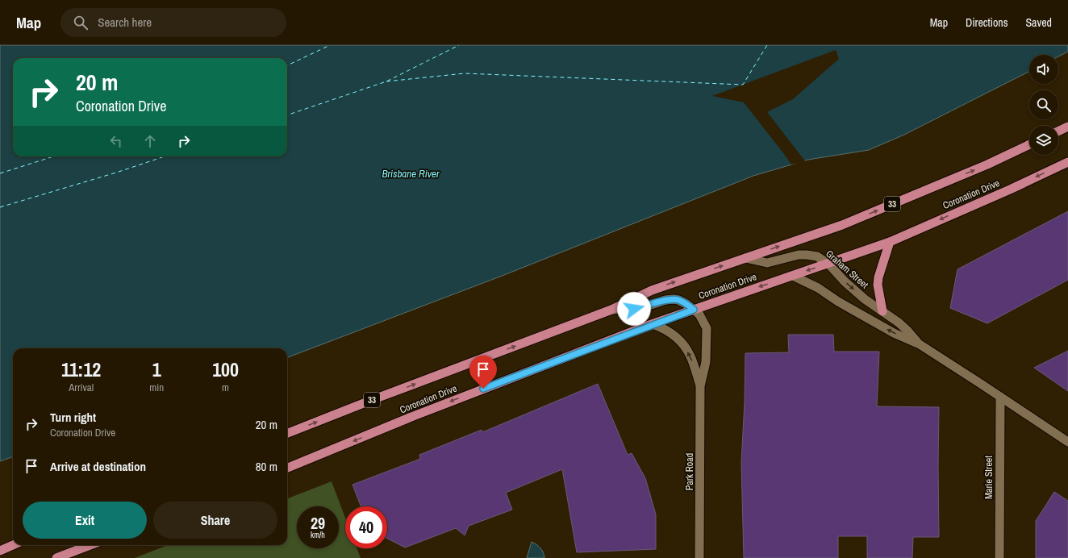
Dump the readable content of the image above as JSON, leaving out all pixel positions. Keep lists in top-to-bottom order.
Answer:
{
  "streets": {
    "highway": ["Coronation Drive", "33"],
    "street": ["Graham Street", "Park Road", "Marie Street"]
  },
  "crossings": [
    ["Coronation Drive", "Graham Street"],
    ["Coronation Drive", "Park Road"],
    ["Graham Street", "Marie Street"]
  ],
  "water": ["Brisbane River"],
  "page": {
    "header": "Map",
    "search": "Search here",
    "nav": ["Map", "Directions", "Saved"],
    "turn": ["20 m", "Coronation Drive"],
    "eta": [
      "11:12",
      "Arrival",
      "1",
      "min",
      "100",
      "m"
    ],
    "list": [
      {
        "name": "Turn right",
        "note": "Coronation Drive",
        "value": "20 m"
      },
      {
        "name": "Arrive at destination",
        "value": "80 m"
      }
    ],
    "buttons": ["Exit", "Share"],
    "speed": "29 km/h",
    "limit": "40"
  }
}
